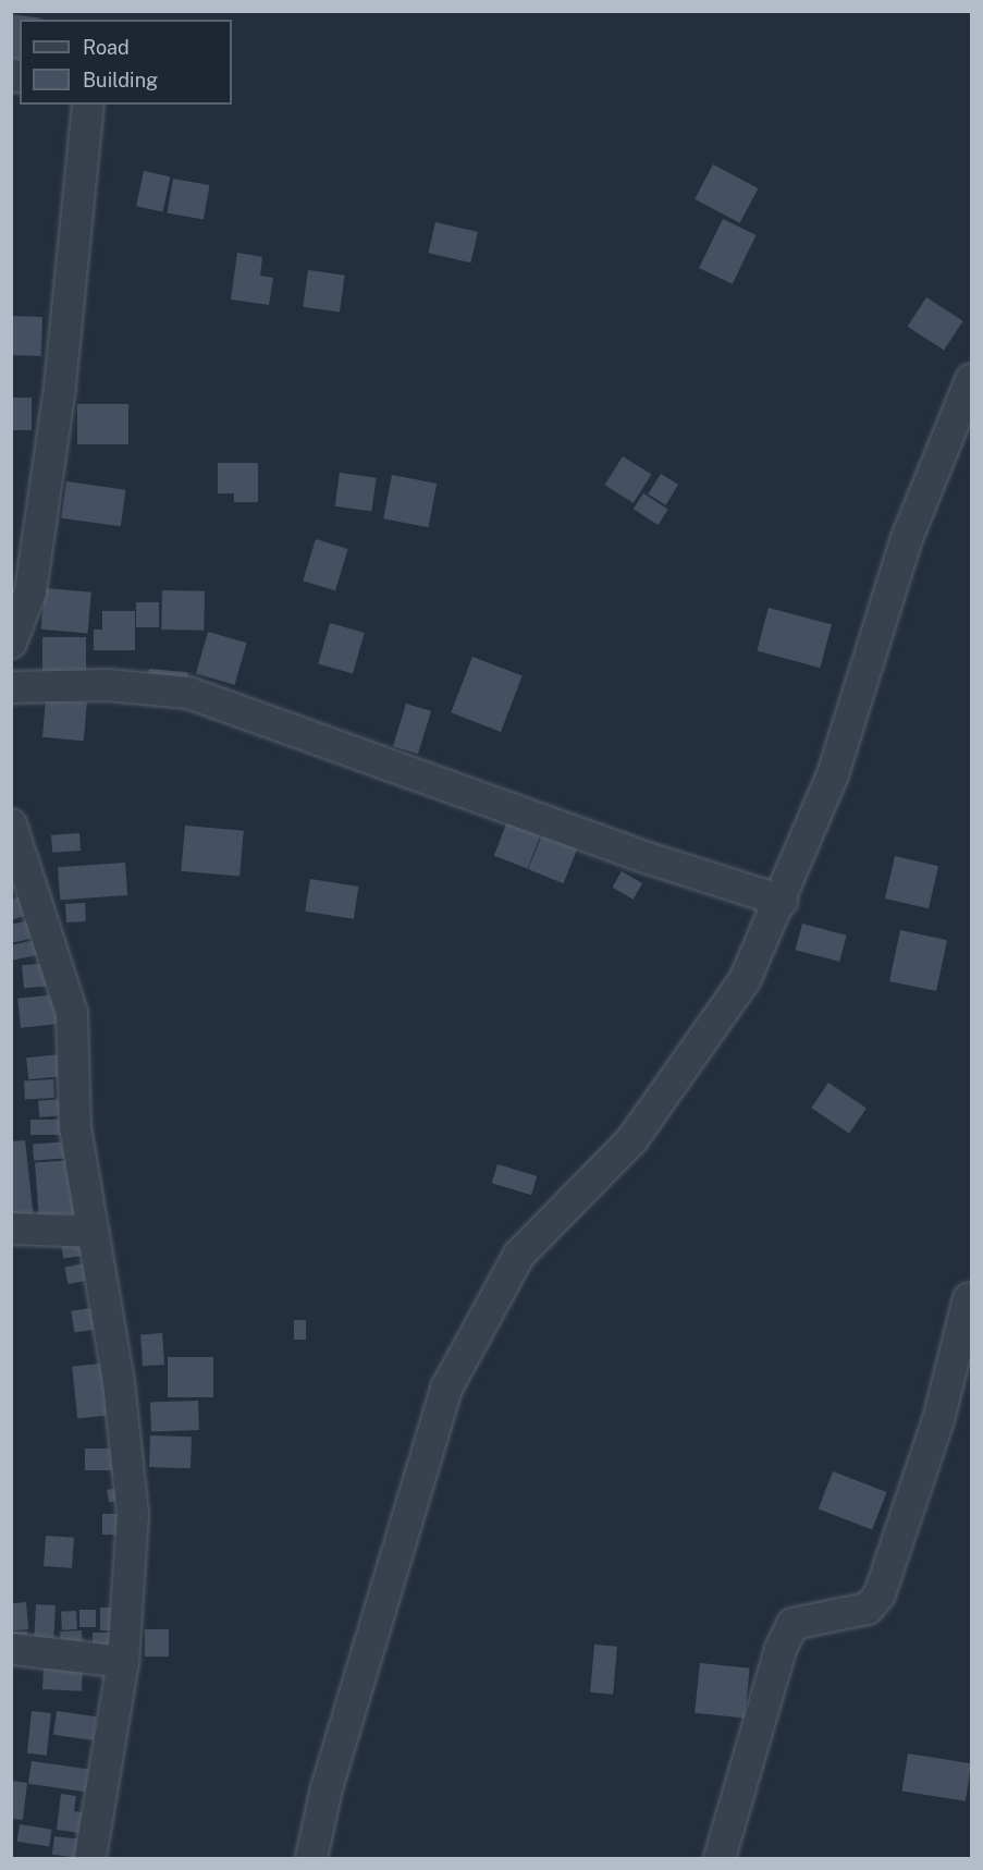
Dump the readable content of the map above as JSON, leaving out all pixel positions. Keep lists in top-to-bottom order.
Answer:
{
  "legend": ["Road", "Building"]
}
